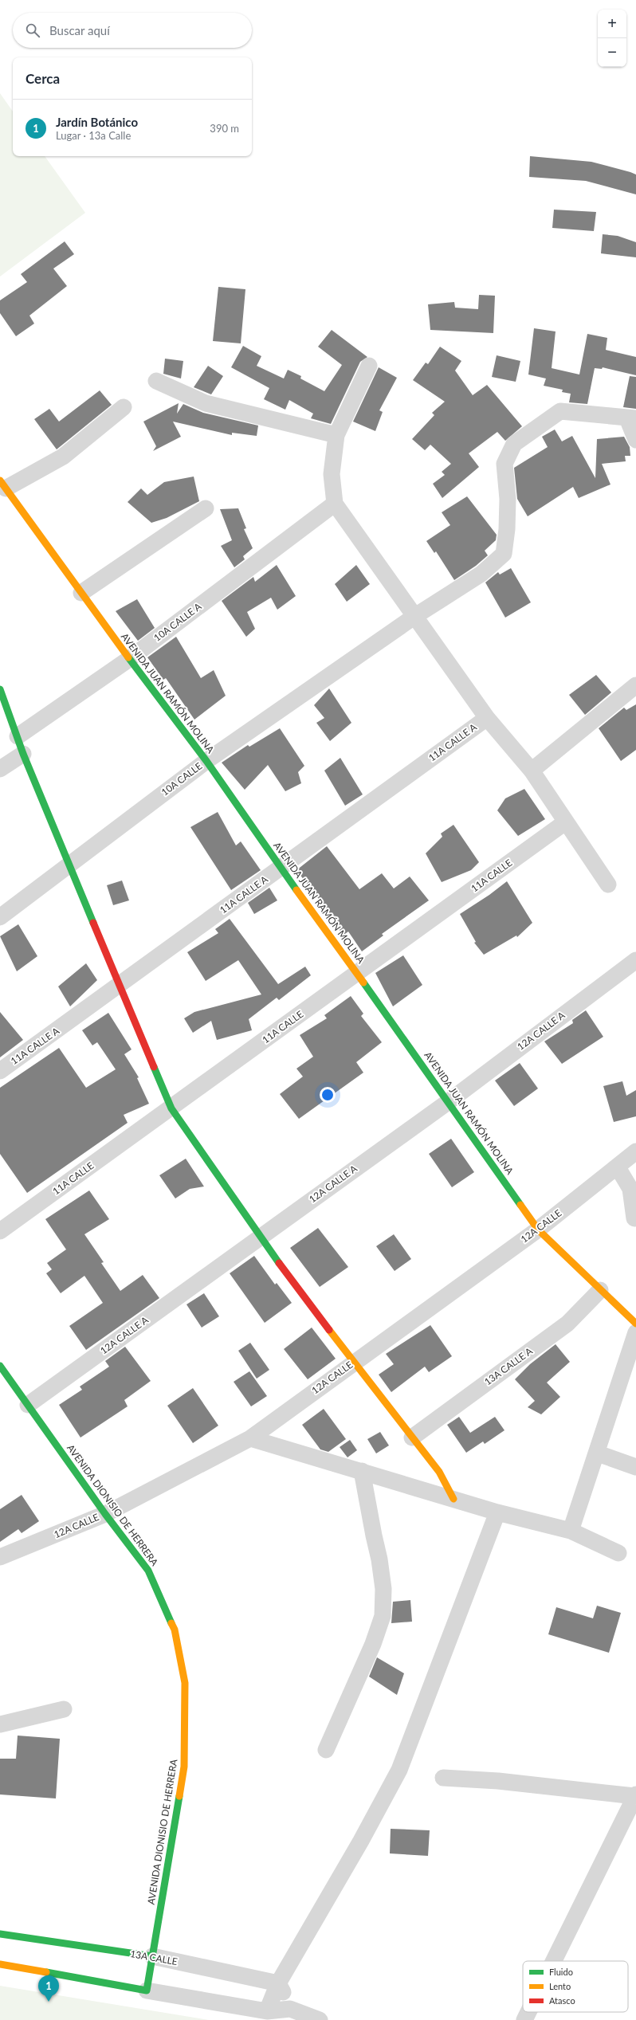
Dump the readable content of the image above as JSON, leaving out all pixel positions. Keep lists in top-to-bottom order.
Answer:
{
  "streets": {
    "street": [
      "10A CALLE A",
      "AVENIDA JUAN RAMÓN MOLINA",
      "11A CALLE A",
      "10A CALLE",
      "11A CALLE",
      "12A CALLE A",
      "12A CALLE",
      "13A CALLE A",
      "AVENIDA DIONISIO DE HERRERA",
      "13A CALLE"
    ]
  },
  "crossings": [
    ["10A CALLE A", "AVENIDA JUAN RAMÓN MOLINA"],
    ["AVENIDA JUAN RAMÓN MOLINA", "11A CALLE A"],
    ["AVENIDA JUAN RAMÓN MOLINA", "10A CALLE"],
    ["AVENIDA JUAN RAMÓN MOLINA", "11A CALLE"],
    ["AVENIDA JUAN RAMÓN MOLINA", "12A CALLE A"],
    ["AVENIDA JUAN RAMÓN MOLINA", "12A CALLE"],
    ["AVENIDA JUAN RAMÓN MOLINA", "13A CALLE A"],
    ["12A CALLE A", "AVENIDA DIONISIO DE HERRERA"],
    ["12A CALLE", "AVENIDA DIONISIO DE HERRERA"],
    ["AVENIDA DIONISIO DE HERRERA", "13A CALLE"]
  ],
  "legend": ["Fluido", "Lento", "Atasco"],
  "page": {
    "map_buttons": ["+", "−"],
    "search": "Buscar aquí",
    "heading": "Cerca",
    "list": [
      {
        "mark": "1",
        "name": "Jardín Botánico",
        "note": "Lugar · 13a Calle",
        "value": "390 m"
      }
    ],
    "pins": "1"
  }
}
